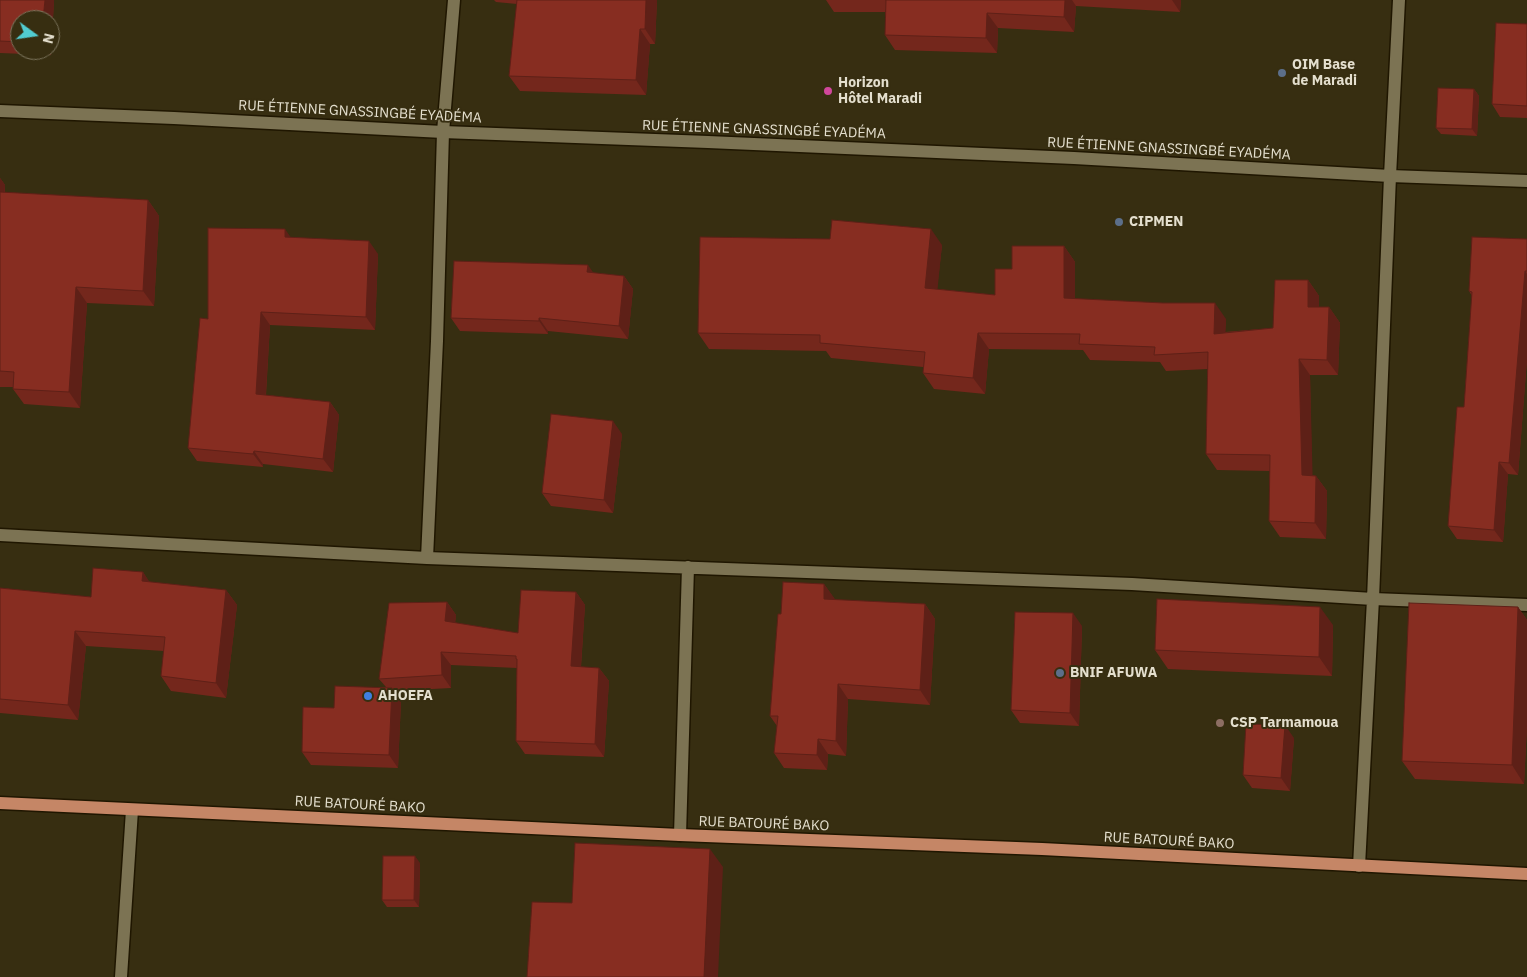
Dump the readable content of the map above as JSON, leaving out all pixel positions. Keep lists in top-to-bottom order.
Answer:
{
  "streets": {
    "main road": ["RUE BATOURÉ BAKO"],
    "street": ["RUE ÉTIENNE GNASSINGBÉ EYADÉMA"]
  },
  "places": [
    "OIM Base de Maradi",
    "Horizon Hôtel Maradi",
    "CIPMEN",
    "BNIF AFUWA",
    "AHOEFA",
    "CSP Tarmamoua"
  ],
  "north": "right"
}
